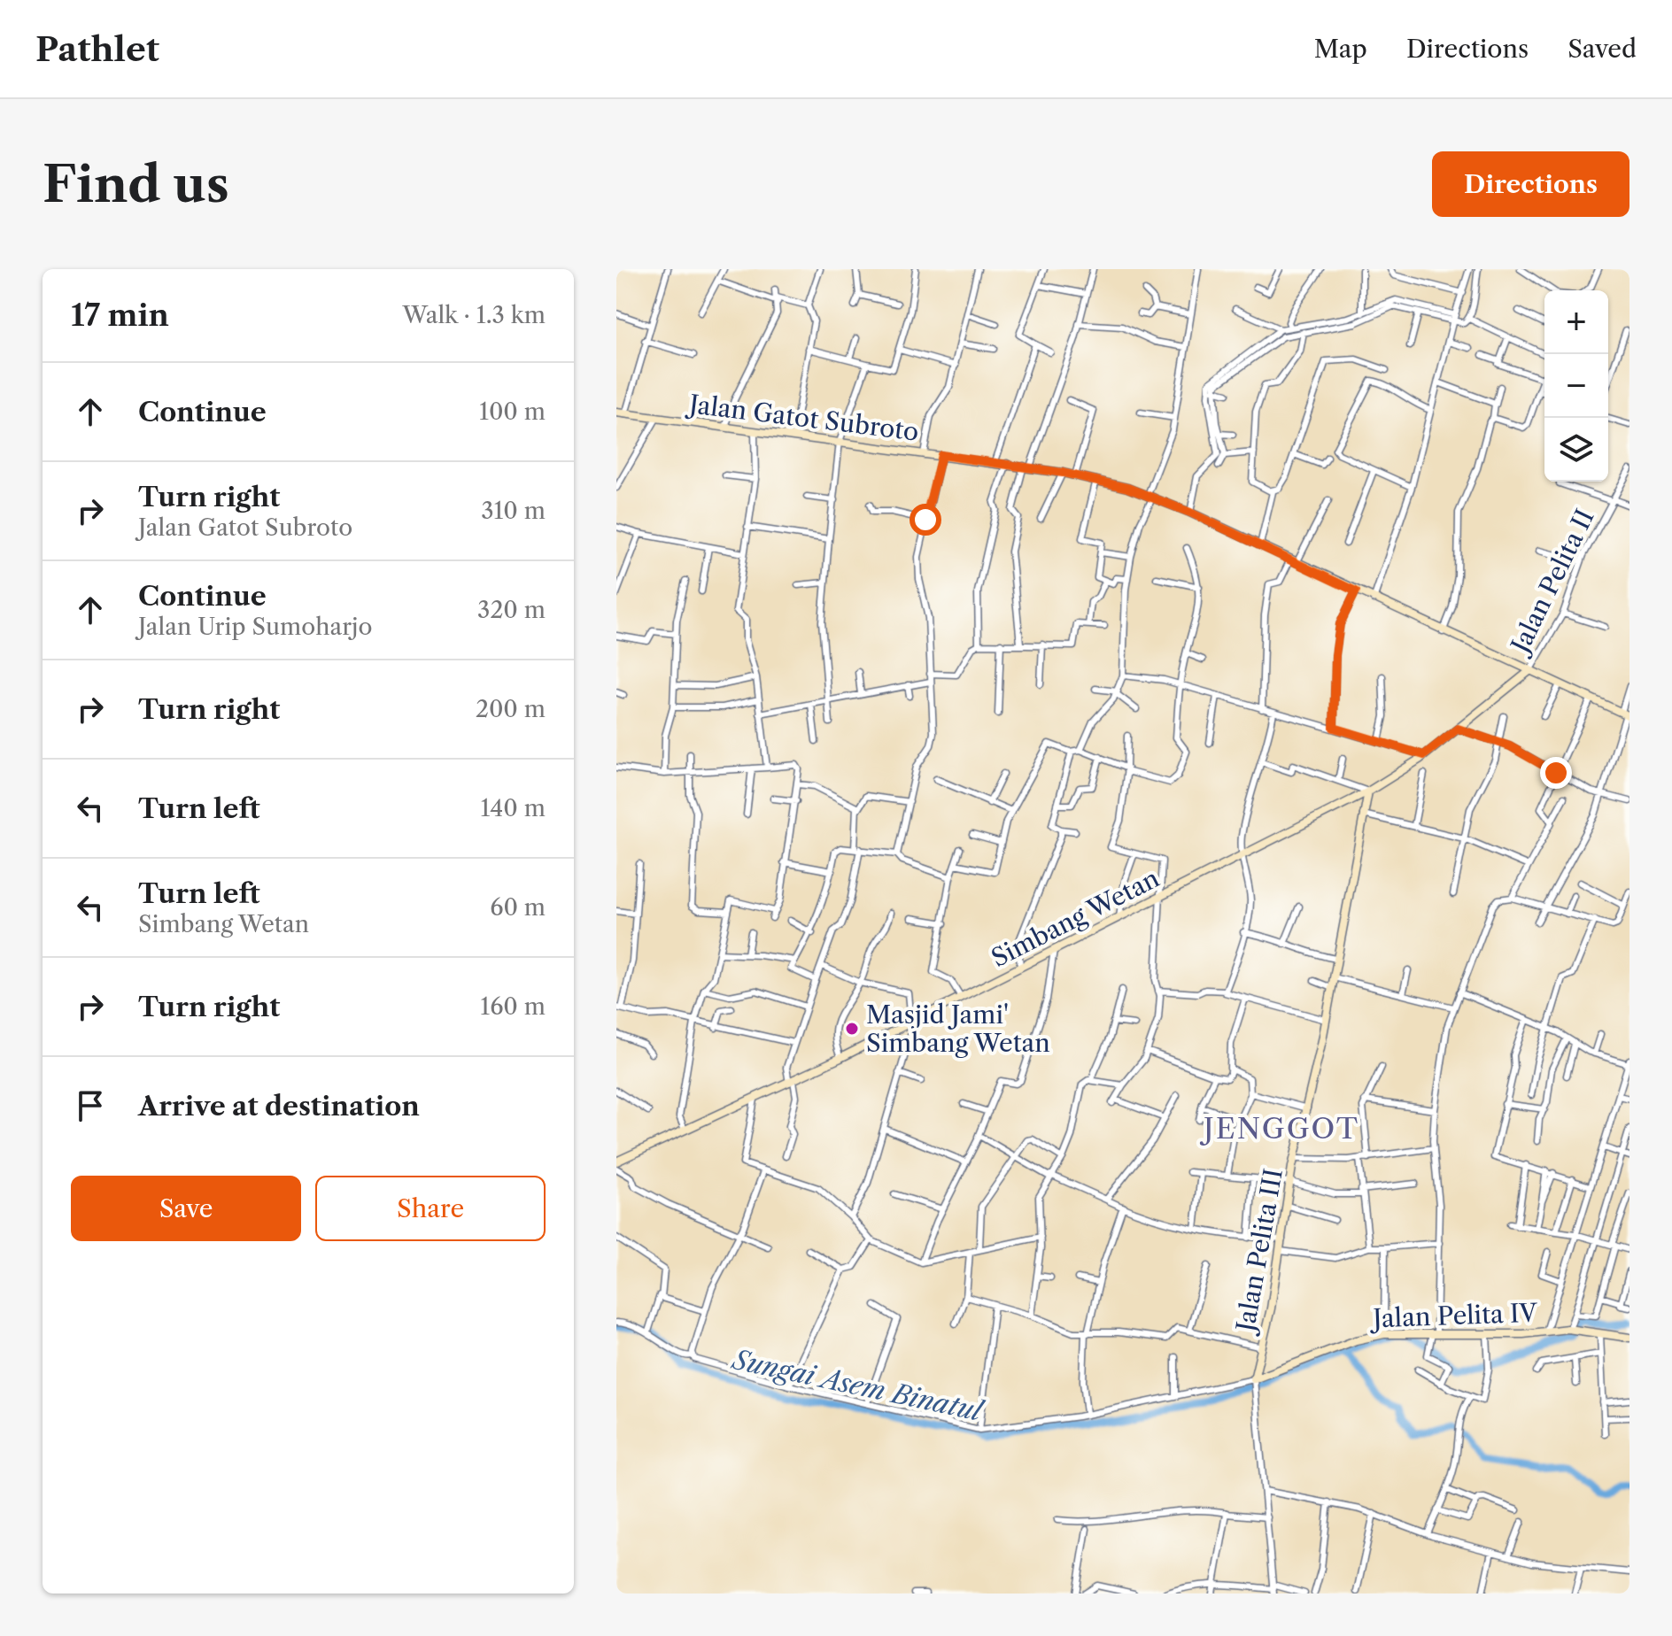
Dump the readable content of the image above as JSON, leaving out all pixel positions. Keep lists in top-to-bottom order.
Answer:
{
  "streets": {
    "street": [
      "Jalan Gatot Subroto",
      "Jalan Pelita II",
      "Simbang Wetan",
      "Jalan Pelita III",
      "Jalan Pelita IV"
    ]
  },
  "crossings": [
    ["Jalan Gatot Subroto", "Jalan Pelita II"],
    ["Jalan Gatot Subroto", "Simbang Wetan"],
    ["Jalan Pelita II", "Simbang Wetan"],
    ["Simbang Wetan", "Jalan Pelita III"],
    ["Jalan Pelita III", "Jalan Pelita IV"]
  ],
  "districts": ["JENGGOT"],
  "water": ["Sungai Asem Binatul"],
  "places": ["Masjid Jami' Simbang Wetan"],
  "page": {
    "header": "Pathlet",
    "nav": ["Map", "Directions", "Saved"],
    "buttons": [
      "Directions",
      ["Save", "Share"]
    ],
    "title": "Find us",
    "heading": ["17 min", "Walk · 1.3 km"],
    "map_buttons": ["+", "−"],
    "list": [
      ["Continue", "100 m"],
      ["Turn right", "Jalan Gatot Subroto", "310 m"],
      ["Continue", "Jalan Urip Sumoharjo", "320 m"],
      ["Turn right", "200 m"],
      ["Turn left", "140 m"],
      ["Turn left", "Simbang Wetan", "60 m"],
      ["Turn right", "160 m"],
      "Arrive at destination"
    ]
  }
}
